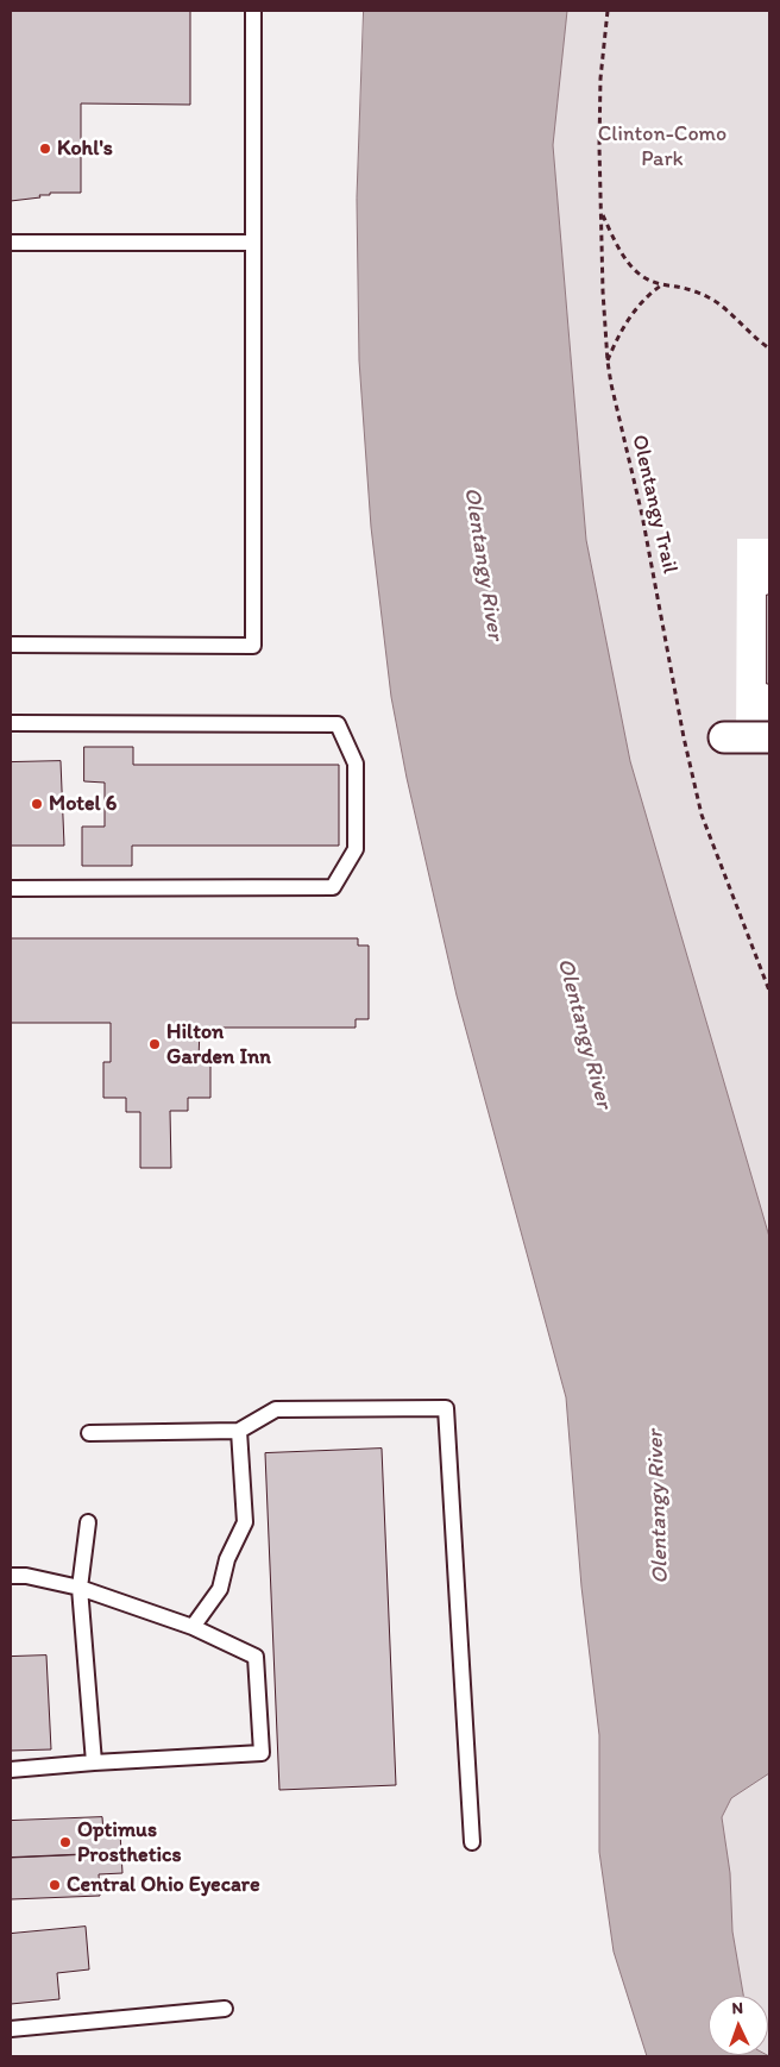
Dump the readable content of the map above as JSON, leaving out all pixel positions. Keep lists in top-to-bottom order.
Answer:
{
  "streets": {
    "path": ["Olentangy Trail"]
  },
  "water": ["Olentangy River"],
  "parks": ["Clinton-Como Park"],
  "places": [
    "Kohl's",
    "Motel 6",
    "Hilton Garden Inn",
    "Optimus Prosthetics",
    "Central Ohio Eyecare"
  ],
  "north": "top"
}
